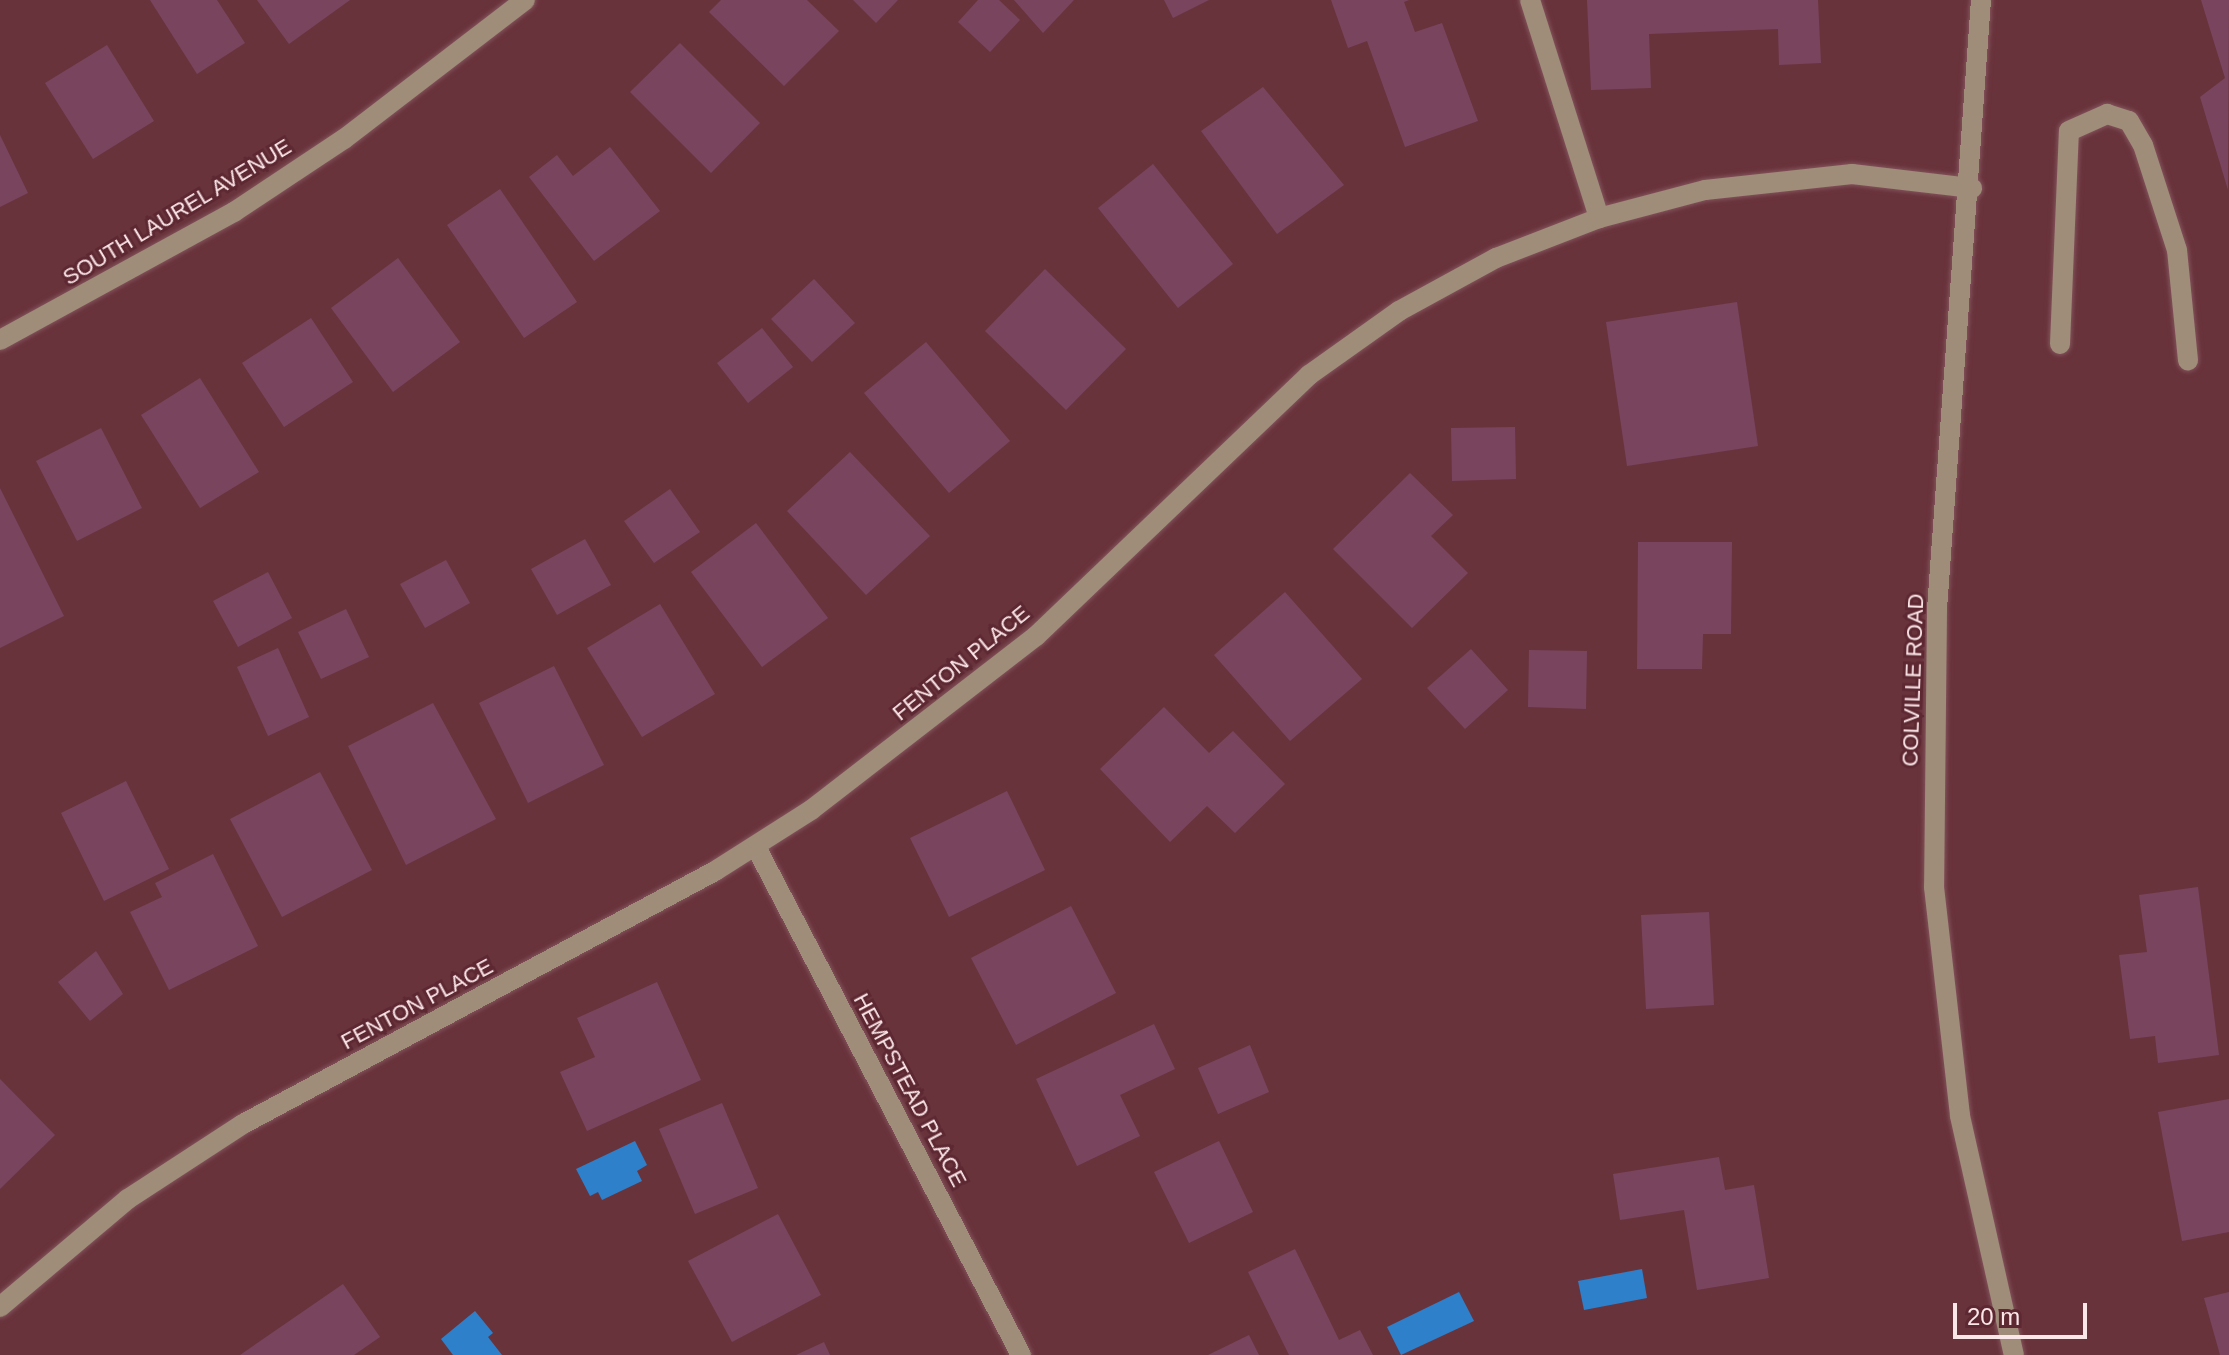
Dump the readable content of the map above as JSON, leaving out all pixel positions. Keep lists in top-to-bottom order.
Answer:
{
  "streets": {
    "street": [
      "SOUTH LAUREL AVENUE",
      "FENTON PLACE",
      "COLVILLE ROAD",
      "HEMPSTEAD PLACE"
    ]
  },
  "crossings": [
    ["FENTON PLACE", "COLVILLE ROAD"],
    ["FENTON PLACE", "HEMPSTEAD PLACE"]
  ],
  "scale_bar": "20 m"
}
